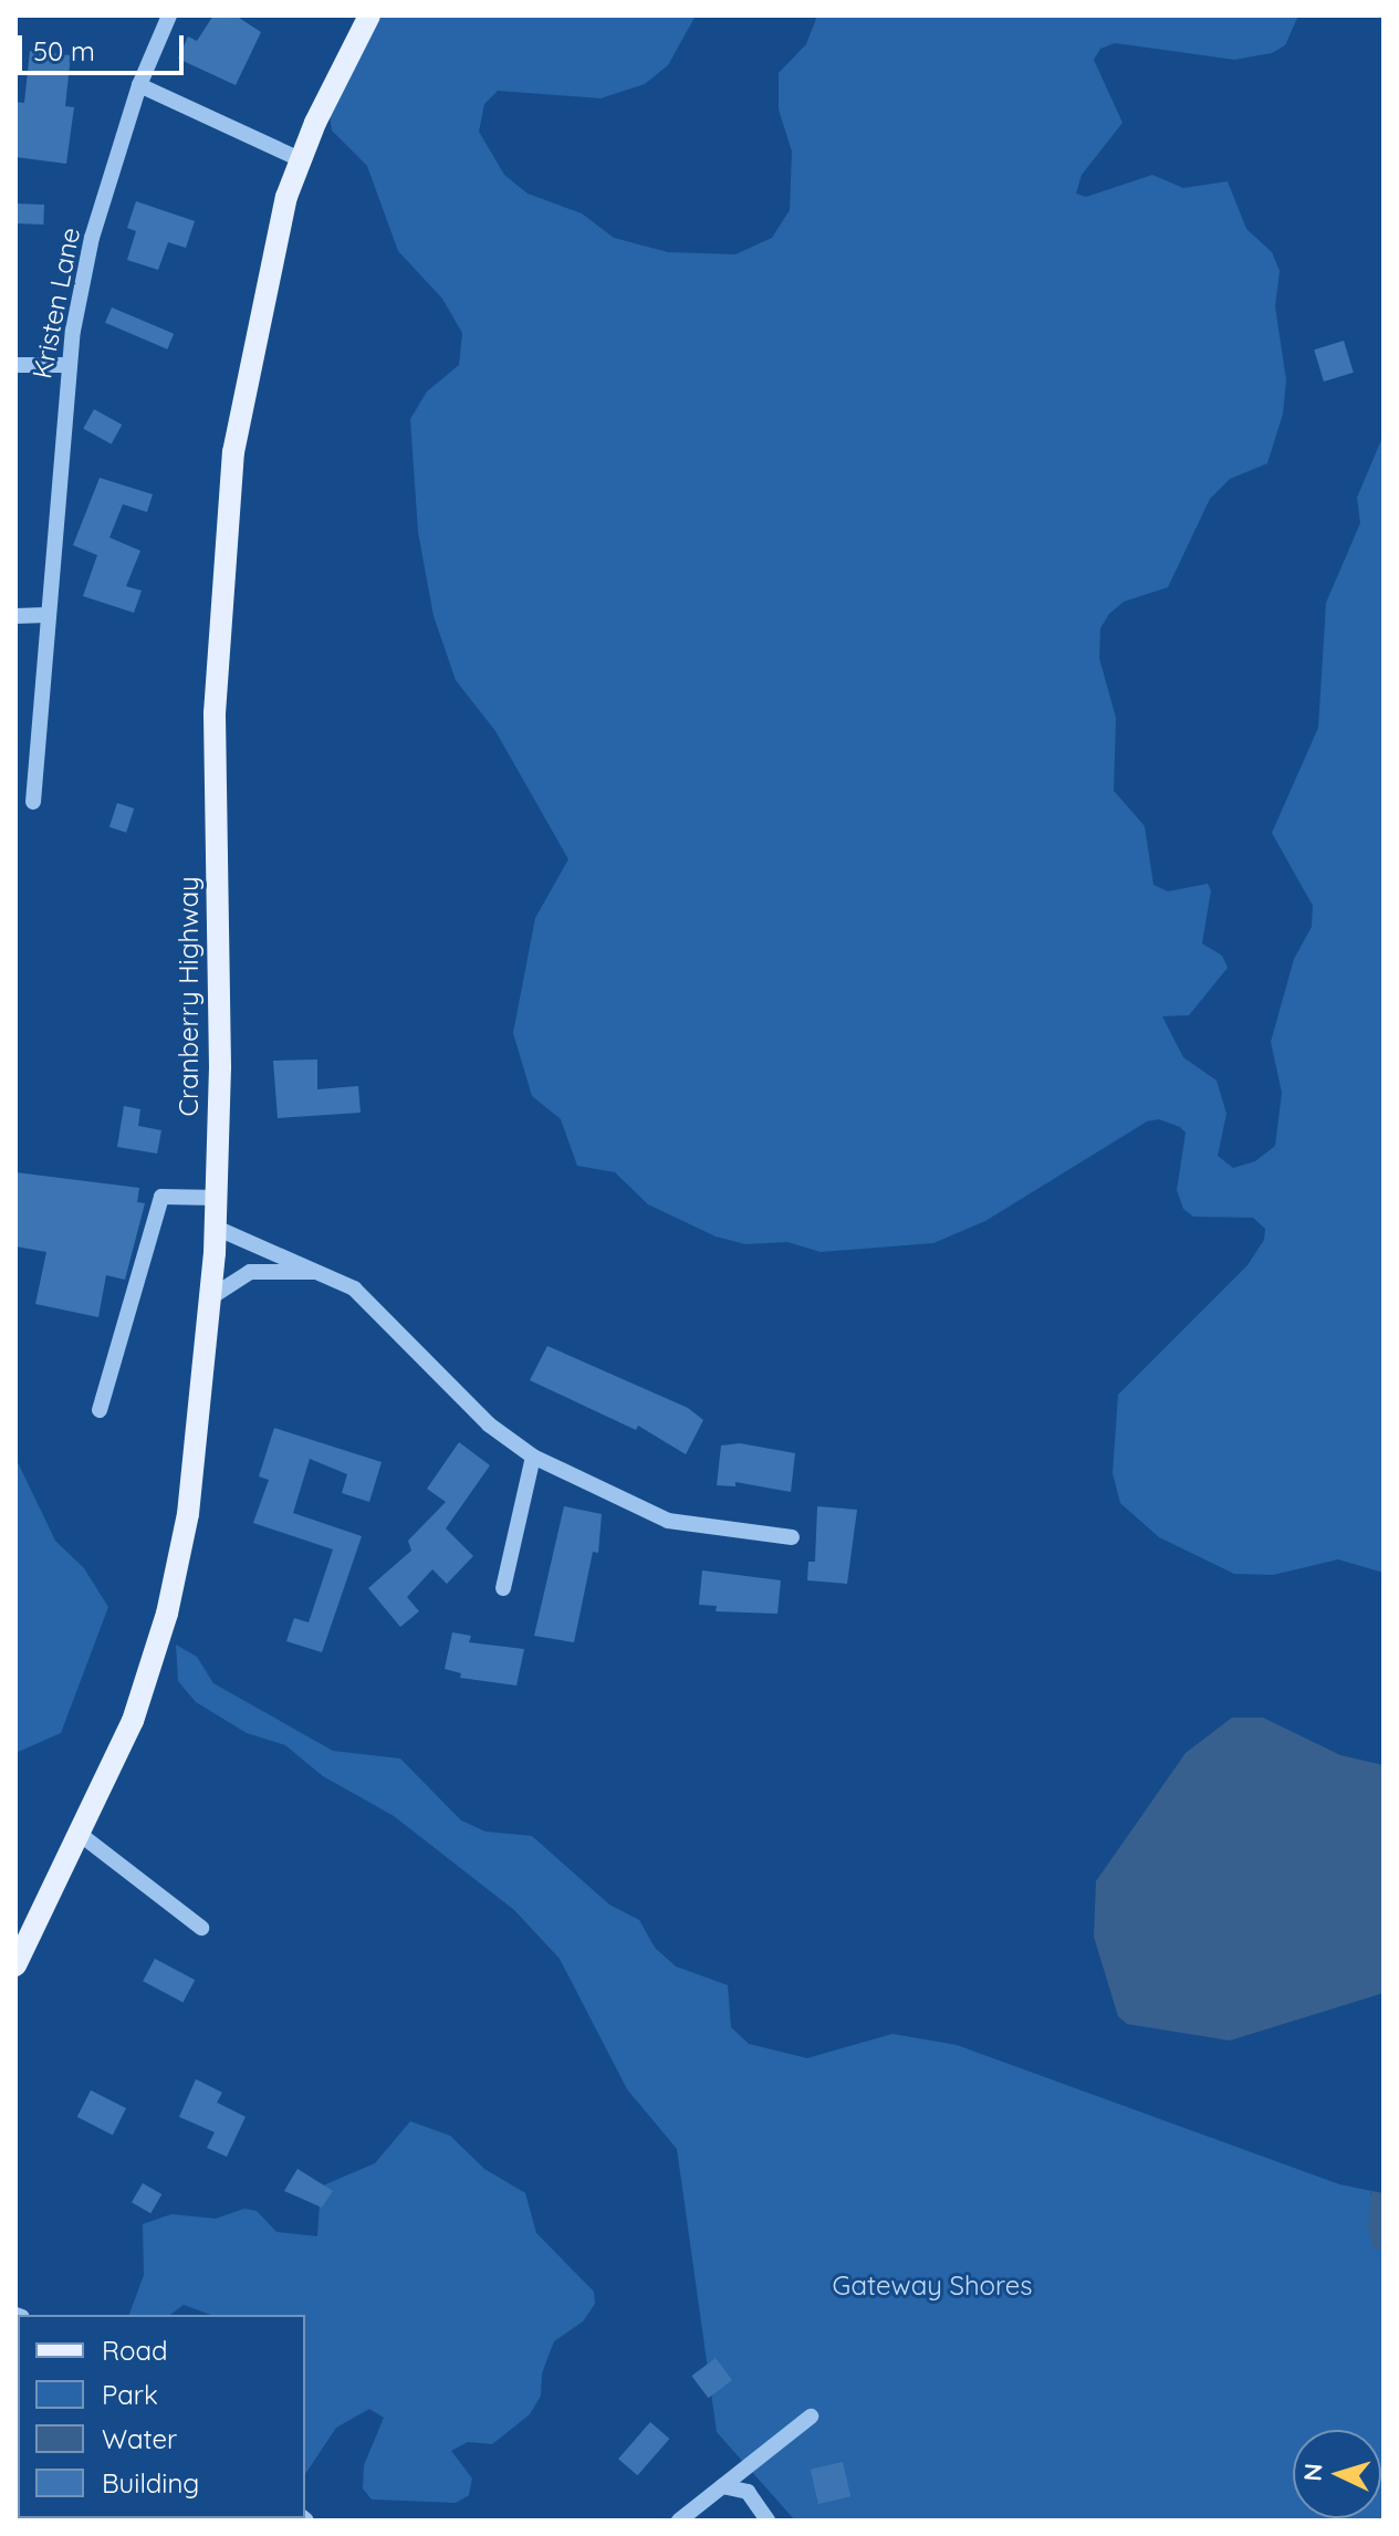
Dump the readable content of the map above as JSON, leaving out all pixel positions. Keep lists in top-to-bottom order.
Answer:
{
  "streets": {
    "main road": ["Cranberry Highway"],
    "street": ["Kristen Lane"]
  },
  "parks": ["Gateway Shores"],
  "legend": [
    "Road",
    "Park",
    "Water",
    "Building"
  ],
  "scale_bar": "50 m",
  "north": "left"
}
